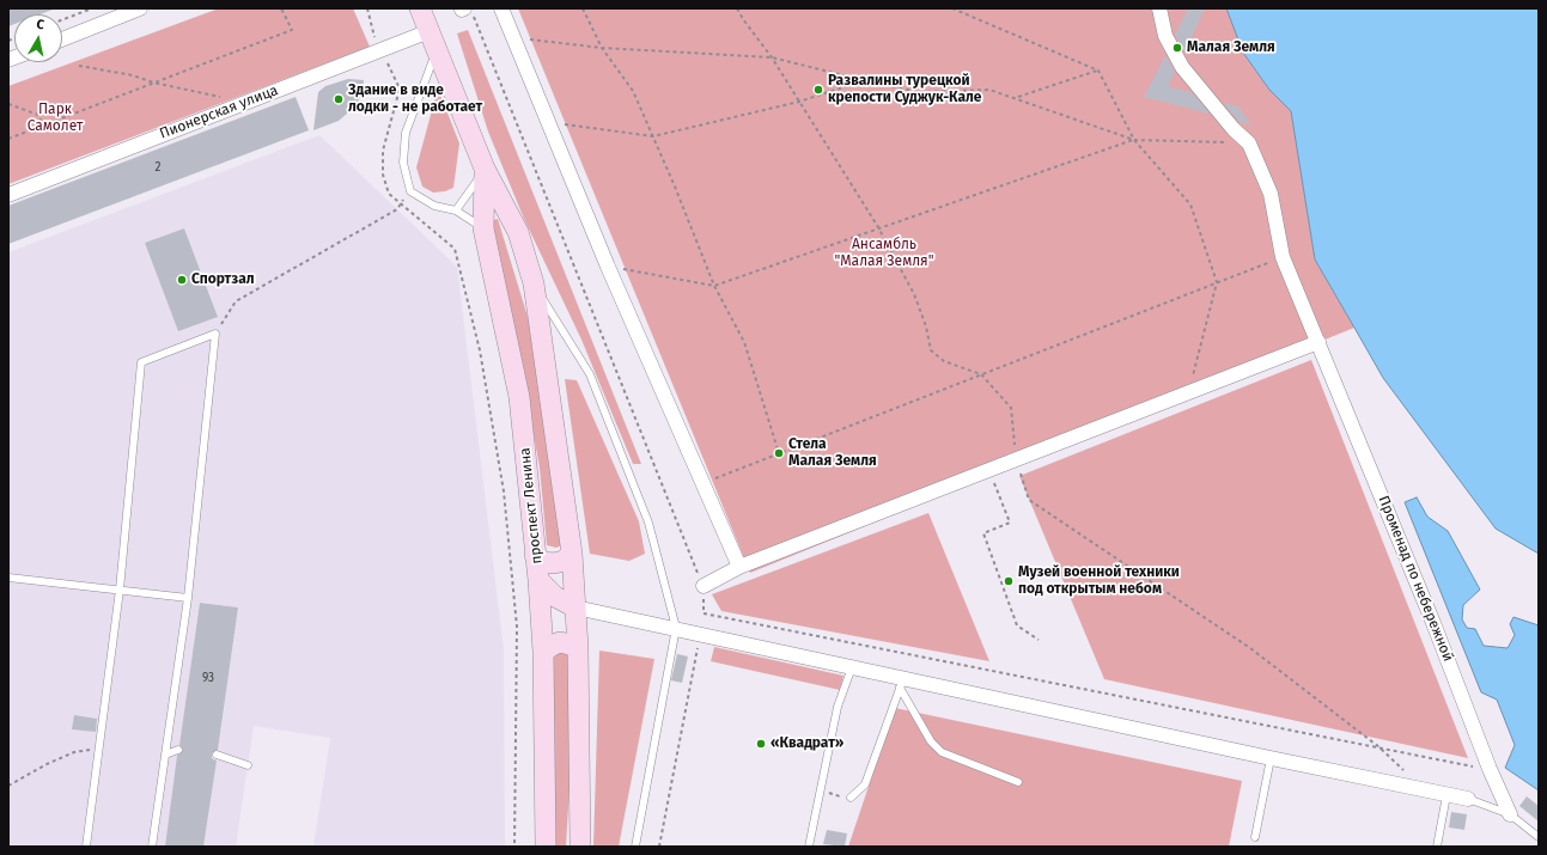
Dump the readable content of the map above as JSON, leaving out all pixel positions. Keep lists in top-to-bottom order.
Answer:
{
  "streets": {
    "street": ["Пионерская улица", "проспект Ленина", "Променад по небережной"]
  },
  "crossings": [
    ["Пионерская улица", "проспект Ленина"]
  ],
  "parks": ["Парк Самолет", "Ансамбль \"Малая Земля\""],
  "places": [
    "Малая Земля",
    "Развалины турецкой крепости Суджук-Кале",
    "Здание в виде лодки - не работает",
    "Спортзал",
    "Стела Малая Земля",
    "Музей военной техники под открытым небом",
    "«Квадрат»"
  ],
  "house_numbers": ["2", "93"],
  "north": "top"
}
